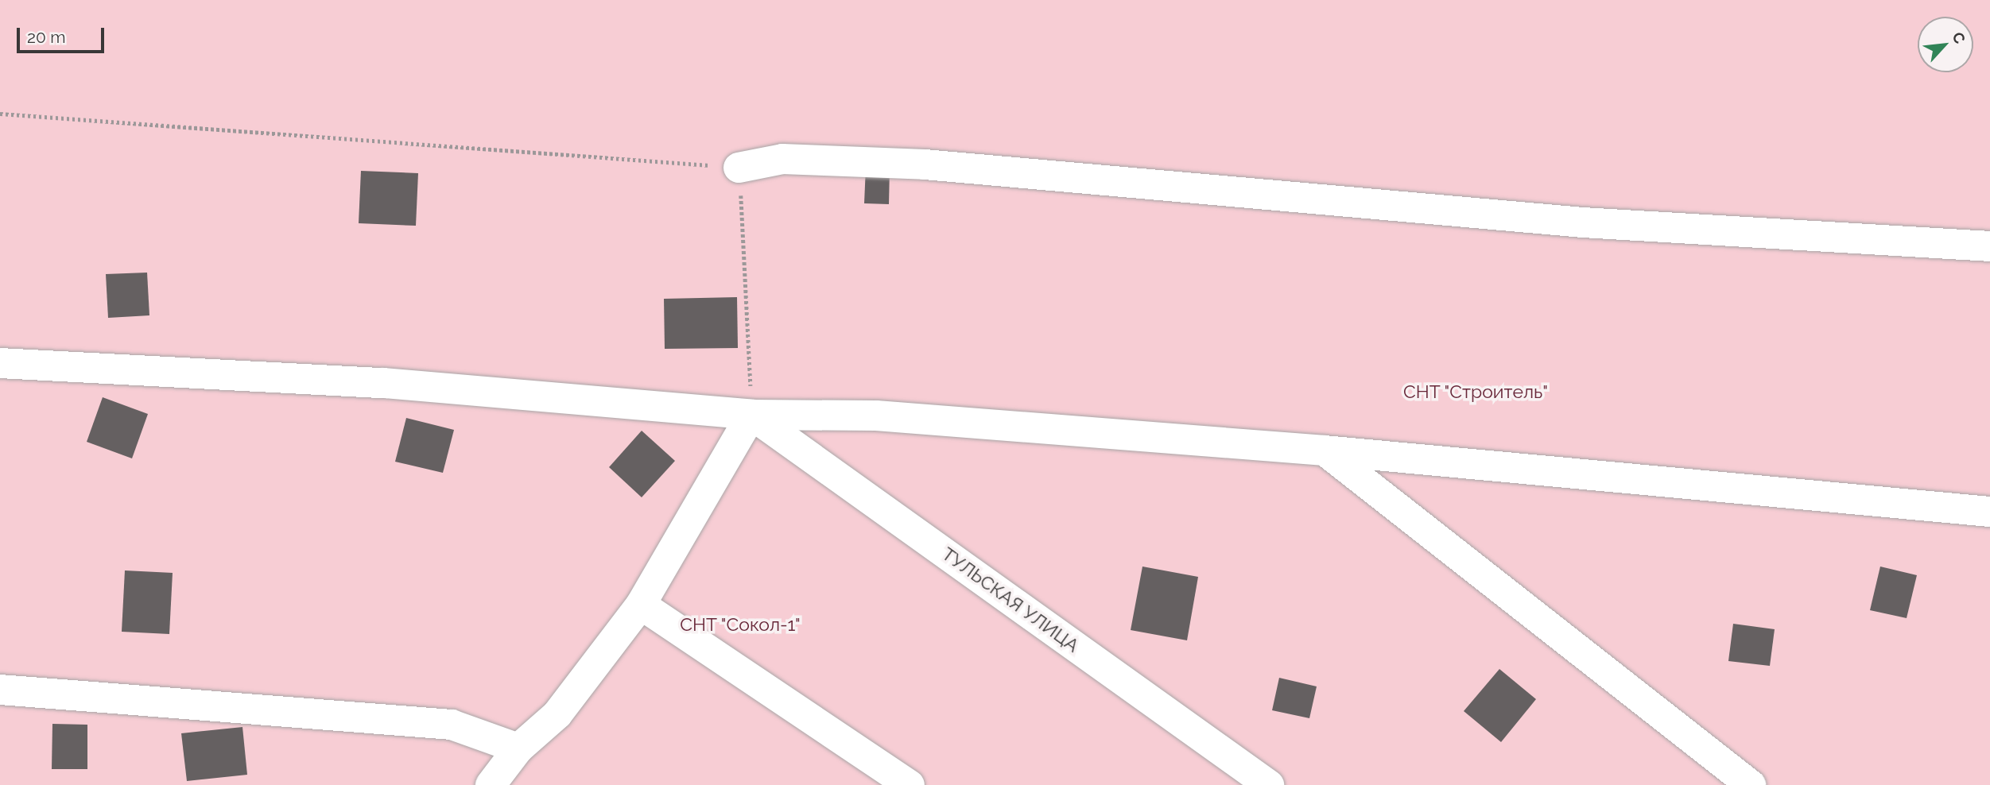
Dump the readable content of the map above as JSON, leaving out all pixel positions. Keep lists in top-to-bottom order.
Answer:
{
  "streets": {
    "street": ["ТУЛЬСКАЯ УЛИЦА"]
  },
  "parks": ["СНТ \"Строитель\"", "СНТ \"Сокол-1\""],
  "scale_bar": "20 m",
  "north": "top right"
}
